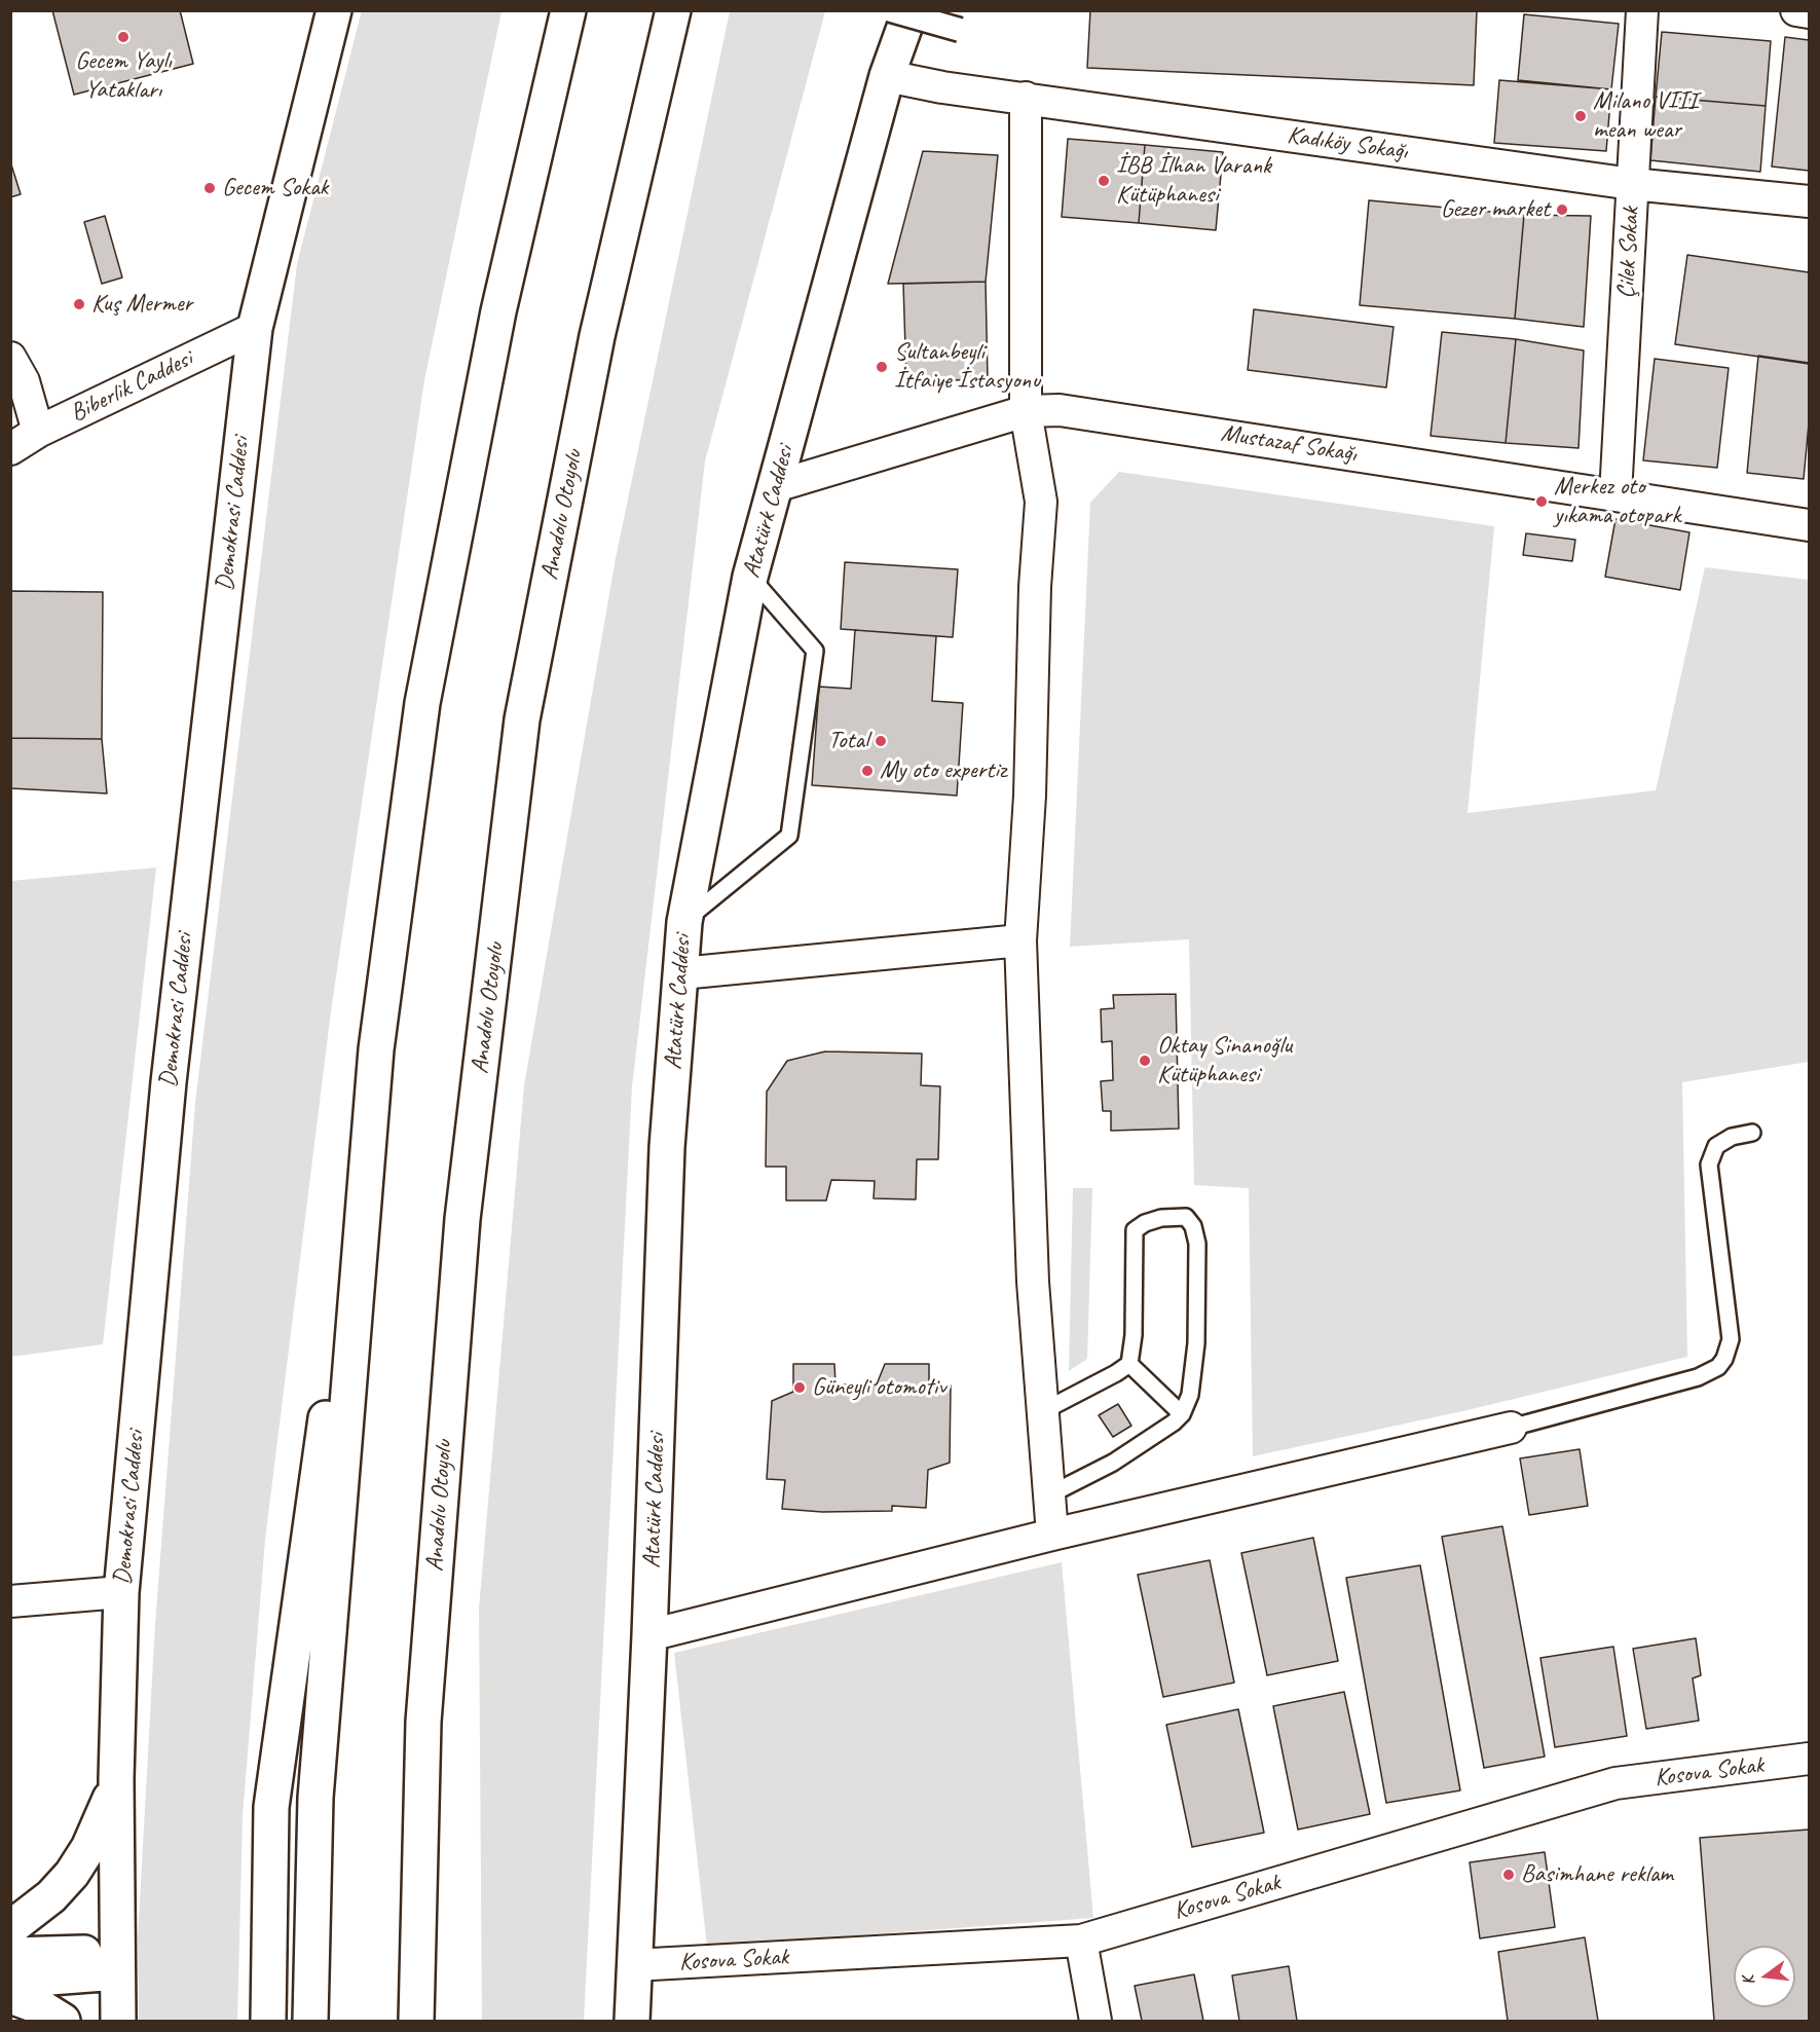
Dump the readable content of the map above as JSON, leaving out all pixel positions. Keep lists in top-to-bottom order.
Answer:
{
  "streets": {
    "main road": ["Atatürk Caddesi", "Demokrasi Caddesi", "Anadolu Otoyolu"],
    "street": [
      "Kadıköy Sokağı",
      "Çilek Sokak",
      "Biberlik Caddesi",
      "Mustazaf Sokağı",
      "Kosova Sokak"
    ]
  },
  "crossings": [
    ["Kadıköy Sokağı", "Çilek Sokak"],
    ["Kadıköy Sokağı", "Atatürk Caddesi"],
    ["Çilek Sokak", "Mustazaf Sokağı"],
    ["Biberlik Caddesi", "Demokrasi Caddesi"],
    ["Mustazaf Sokağı", "Atatürk Caddesi"],
    ["Atatürk Caddesi", "Kosova Sokak"]
  ],
  "places": [
    "Gecem Yaylı Yatakları",
    "Milano VIII mean wear",
    "İBB İlhan Varank Kütüphanesi",
    "Gecem Sokak",
    "Gezer market",
    "Kuş Mermer",
    "Sultanbeyli İtfaiye İstasyonu",
    "Merkez oto yıkama otopark",
    "Total",
    "My oto expertiz",
    "Oktay Sinanoğlu Kütüphanesi",
    "Güneyli otomotiv",
    "Basimhane reklam"
  ],
  "north": "left"
}
